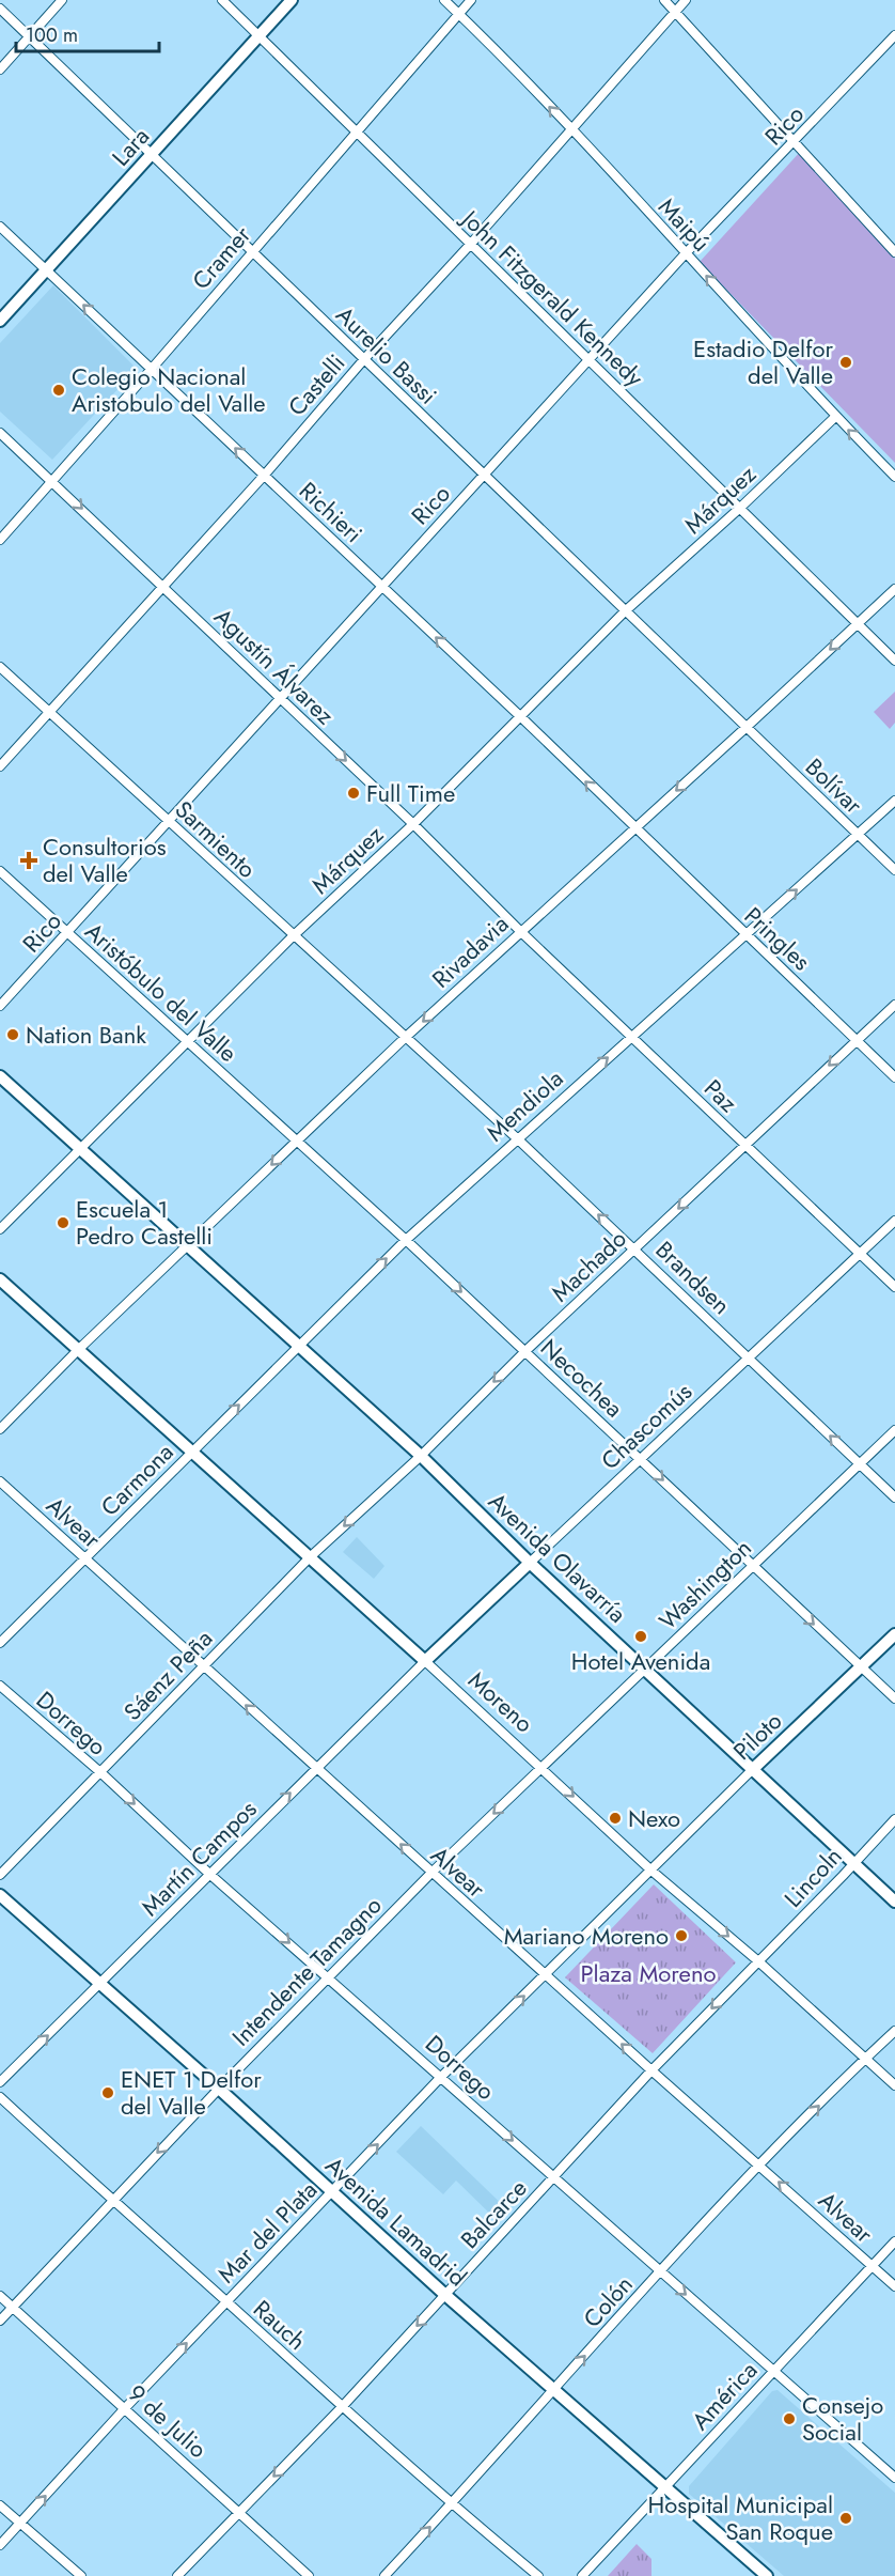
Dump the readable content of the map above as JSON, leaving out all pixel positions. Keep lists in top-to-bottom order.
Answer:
{
  "streets": {
    "main road": [
      "Lara",
      "Chascomús",
      "Avenida Olavarría",
      "Moreno",
      "Piloto",
      "Avenida Lamadrid"
    ],
    "street": [
      "Rico",
      "Maipú",
      "Cramer",
      "John Fitzgerald Kennedy",
      "Aurelio Bassi",
      "Castelli",
      "Márquez",
      "Richieri",
      "Agustín Álvarez",
      "Bolívar",
      "Sarmiento",
      "Pringles",
      "Rivadavia",
      "Aristóbulo del Valle",
      "Paz",
      "Mendiola",
      "Machado",
      "Brandsen",
      "Necochea",
      "Carmona",
      "Alvear",
      "Washington",
      "Sáenz Peña",
      "Dorrego",
      "Martín Campos",
      "Lincoln",
      "Intendente Tamagno",
      "Balcarce",
      "Mar del Plata",
      "Colón",
      "Rauch",
      "América",
      "9 de Julio"
    ]
  },
  "crossings": [
    ["Rico", "Maipú"],
    ["Rico", "John Fitzgerald Kennedy"],
    ["Rico", "Aurelio Bassi"],
    ["Rico", "Richieri"],
    ["Rico", "Agustín Álvarez"],
    ["Rico", "Sarmiento"],
    ["Rico", "Aristóbulo del Valle"],
    ["Lara", "John Fitzgerald Kennedy"],
    ["Lara", "Aurelio Bassi"],
    ["Lara", "Richieri"],
    ["Maipú", "Cramer"],
    ["Maipú", "Castelli"],
    ["Maipú", "Márquez"],
    ["Cramer", "John Fitzgerald Kennedy"],
    ["Cramer", "Aurelio Bassi"],
    ["Cramer", "Richieri"],
    ["Cramer", "Agustín Álvarez"],
    ["John Fitzgerald Kennedy", "Castelli"],
    ["John Fitzgerald Kennedy", "Márquez"],
    ["John Fitzgerald Kennedy", "Rivadavia"],
    ["Aurelio Bassi", "Castelli"],
    ["Aurelio Bassi", "Márquez"],
    ["Aurelio Bassi", "Bolívar"],
    ["Aurelio Bassi", "Rivadavia"],
    ["Castelli", "Richieri"],
    ["Castelli", "Agustín Álvarez"],
    ["Castelli", "Sarmiento"],
    ["Márquez", "Richieri"],
    ["Márquez", "Agustín Álvarez"],
    ["Márquez", "Sarmiento"],
    ["Márquez", "Aristóbulo del Valle"],
    ["Márquez", "Avenida Olavarría"],
    ["Richieri", "Pringles"],
    ["Richieri", "Rivadavia"],
    ["Agustín Álvarez", "Rivadavia"],
    ["Agustín Álvarez", "Paz"],
    ["Bolívar", "Rivadavia"],
    ["Bolívar", "Mendiola"],
    ["Sarmiento", "Rivadavia"],
    ["Sarmiento", "Brandsen"],
    ["Pringles", "Rivadavia"],
    ["Pringles", "Mendiola"],
    ["Pringles", "Machado"],
    ["Rivadavia", "Aristóbulo del Valle"],
    ["Rivadavia", "Paz"],
    ["Rivadavia", "Brandsen"],
    ["Rivadavia", "Necochea"],
    ["Rivadavia", "Avenida Olavarría"],
    ["Rivadavia", "Moreno"],
    ["Aristóbulo del Valle", "Necochea"],
    ["Paz", "Mendiola"],
    ["Paz", "Machado"],
    ["Paz", "Chascomús"],
    ["Mendiola", "Brandsen"],
    ["Mendiola", "Necochea"],
    ["Mendiola", "Carmona"],
    ["Mendiola", "Avenida Olavarría"],
    ["Mendiola", "Moreno"],
    ["Machado", "Brandsen"],
    ["Machado", "Necochea"],
    ["Machado", "Avenida Olavarría"],
    ["Machado", "Sáenz Peña"],
    ["Machado", "Moreno"],
    ["Brandsen", "Chascomús"],
    ["Brandsen", "Washington"],
    ["Necochea", "Chascomús"],
    ["Necochea", "Washington"],
    ["Necochea", "Piloto"],
    ["Chascomús", "Avenida Olavarría"],
    ["Chascomús", "Moreno"],
    ["Chascomús", "Martín Campos"],
    ["Carmona", "Alvear"],
    ["Carmona", "Moreno"],
    ["Alvear", "Sáenz Peña"],
    ["Alvear", "Martín Campos"],
    ["Alvear", "Intendente Tamagno"],
    ["Alvear", "Balcarce"],
    ["Alvear", "Mar del Plata"],
    ["Alvear", "Colón"],
    ["Alvear", "América"],
    ["Avenida Olavarría", "Washington"],
    ["Avenida Olavarría", "Piloto"],
    ["Avenida Olavarría", "Lincoln"],
    ["Washington", "Moreno"],
    ["Washington", "Intendente Tamagno"],
    ["Sáenz Peña", "Moreno"],
    ["Sáenz Peña", "Dorrego"],
    ["Moreno", "Piloto"],
    ["Moreno", "Martín Campos"],
    ["Moreno", "Lincoln"],
    ["Moreno", "Intendente Tamagno"],
    ["Moreno", "Balcarce"],
    ["Moreno", "Mar del Plata"],
    ["Moreno", "Colón"],
    ["Dorrego", "Martín Campos"],
    ["Dorrego", "Intendente Tamagno"],
    ["Dorrego", "Balcarce"],
    ["Dorrego", "Mar del Plata"],
    ["Dorrego", "Colón"],
    ["Dorrego", "América"],
    ["Piloto", "Mar del Plata"],
    ["Martín Campos", "Avenida Lamadrid"],
    ["Lincoln", "Balcarce"],
    ["Intendente Tamagno", "Avenida Lamadrid"],
    ["Intendente Tamagno", "Rauch"],
    ["Intendente Tamagno", "9 de Julio"],
    ["Balcarce", "Avenida Lamadrid"],
    ["Balcarce", "Rauch"],
    ["Balcarce", "9 de Julio"],
    ["Avenida Lamadrid", "Mar del Plata"],
    ["Avenida Lamadrid", "Colón"],
    ["Avenida Lamadrid", "América"],
    ["Mar del Plata", "Rauch"],
    ["Mar del Plata", "9 de Julio"],
    ["Colón", "Rauch"]
  ],
  "one_way": [
    "Maipú",
    "Richieri",
    "Agustín Álvarez",
    "Rivadavia",
    "Mendiola",
    "Machado",
    "Brandsen",
    "Necochea",
    "Alvear",
    "Dorrego",
    "Martín Campos",
    "Intendente Tamagno",
    "Balcarce",
    "Mar del Plata",
    "Colón"
  ],
  "parks": ["Plaza Moreno"],
  "places": {
    "other": [
      "Estadio Delfor del Valle",
      "Colegio Nacional Aristobulo del Valle",
      "Full Time",
      "Nation Bank",
      "Escuela 1 Pedro Castelli",
      "Hotel Avenida",
      "Nexo",
      "Mariano Moreno",
      "ENET 1 Delfor del Valle",
      "Consejo Social",
      "Hospital Municipal San Roque"
    ],
    "health": ["Consultorios del Valle"]
  },
  "scale_bar": "100 m"
}
